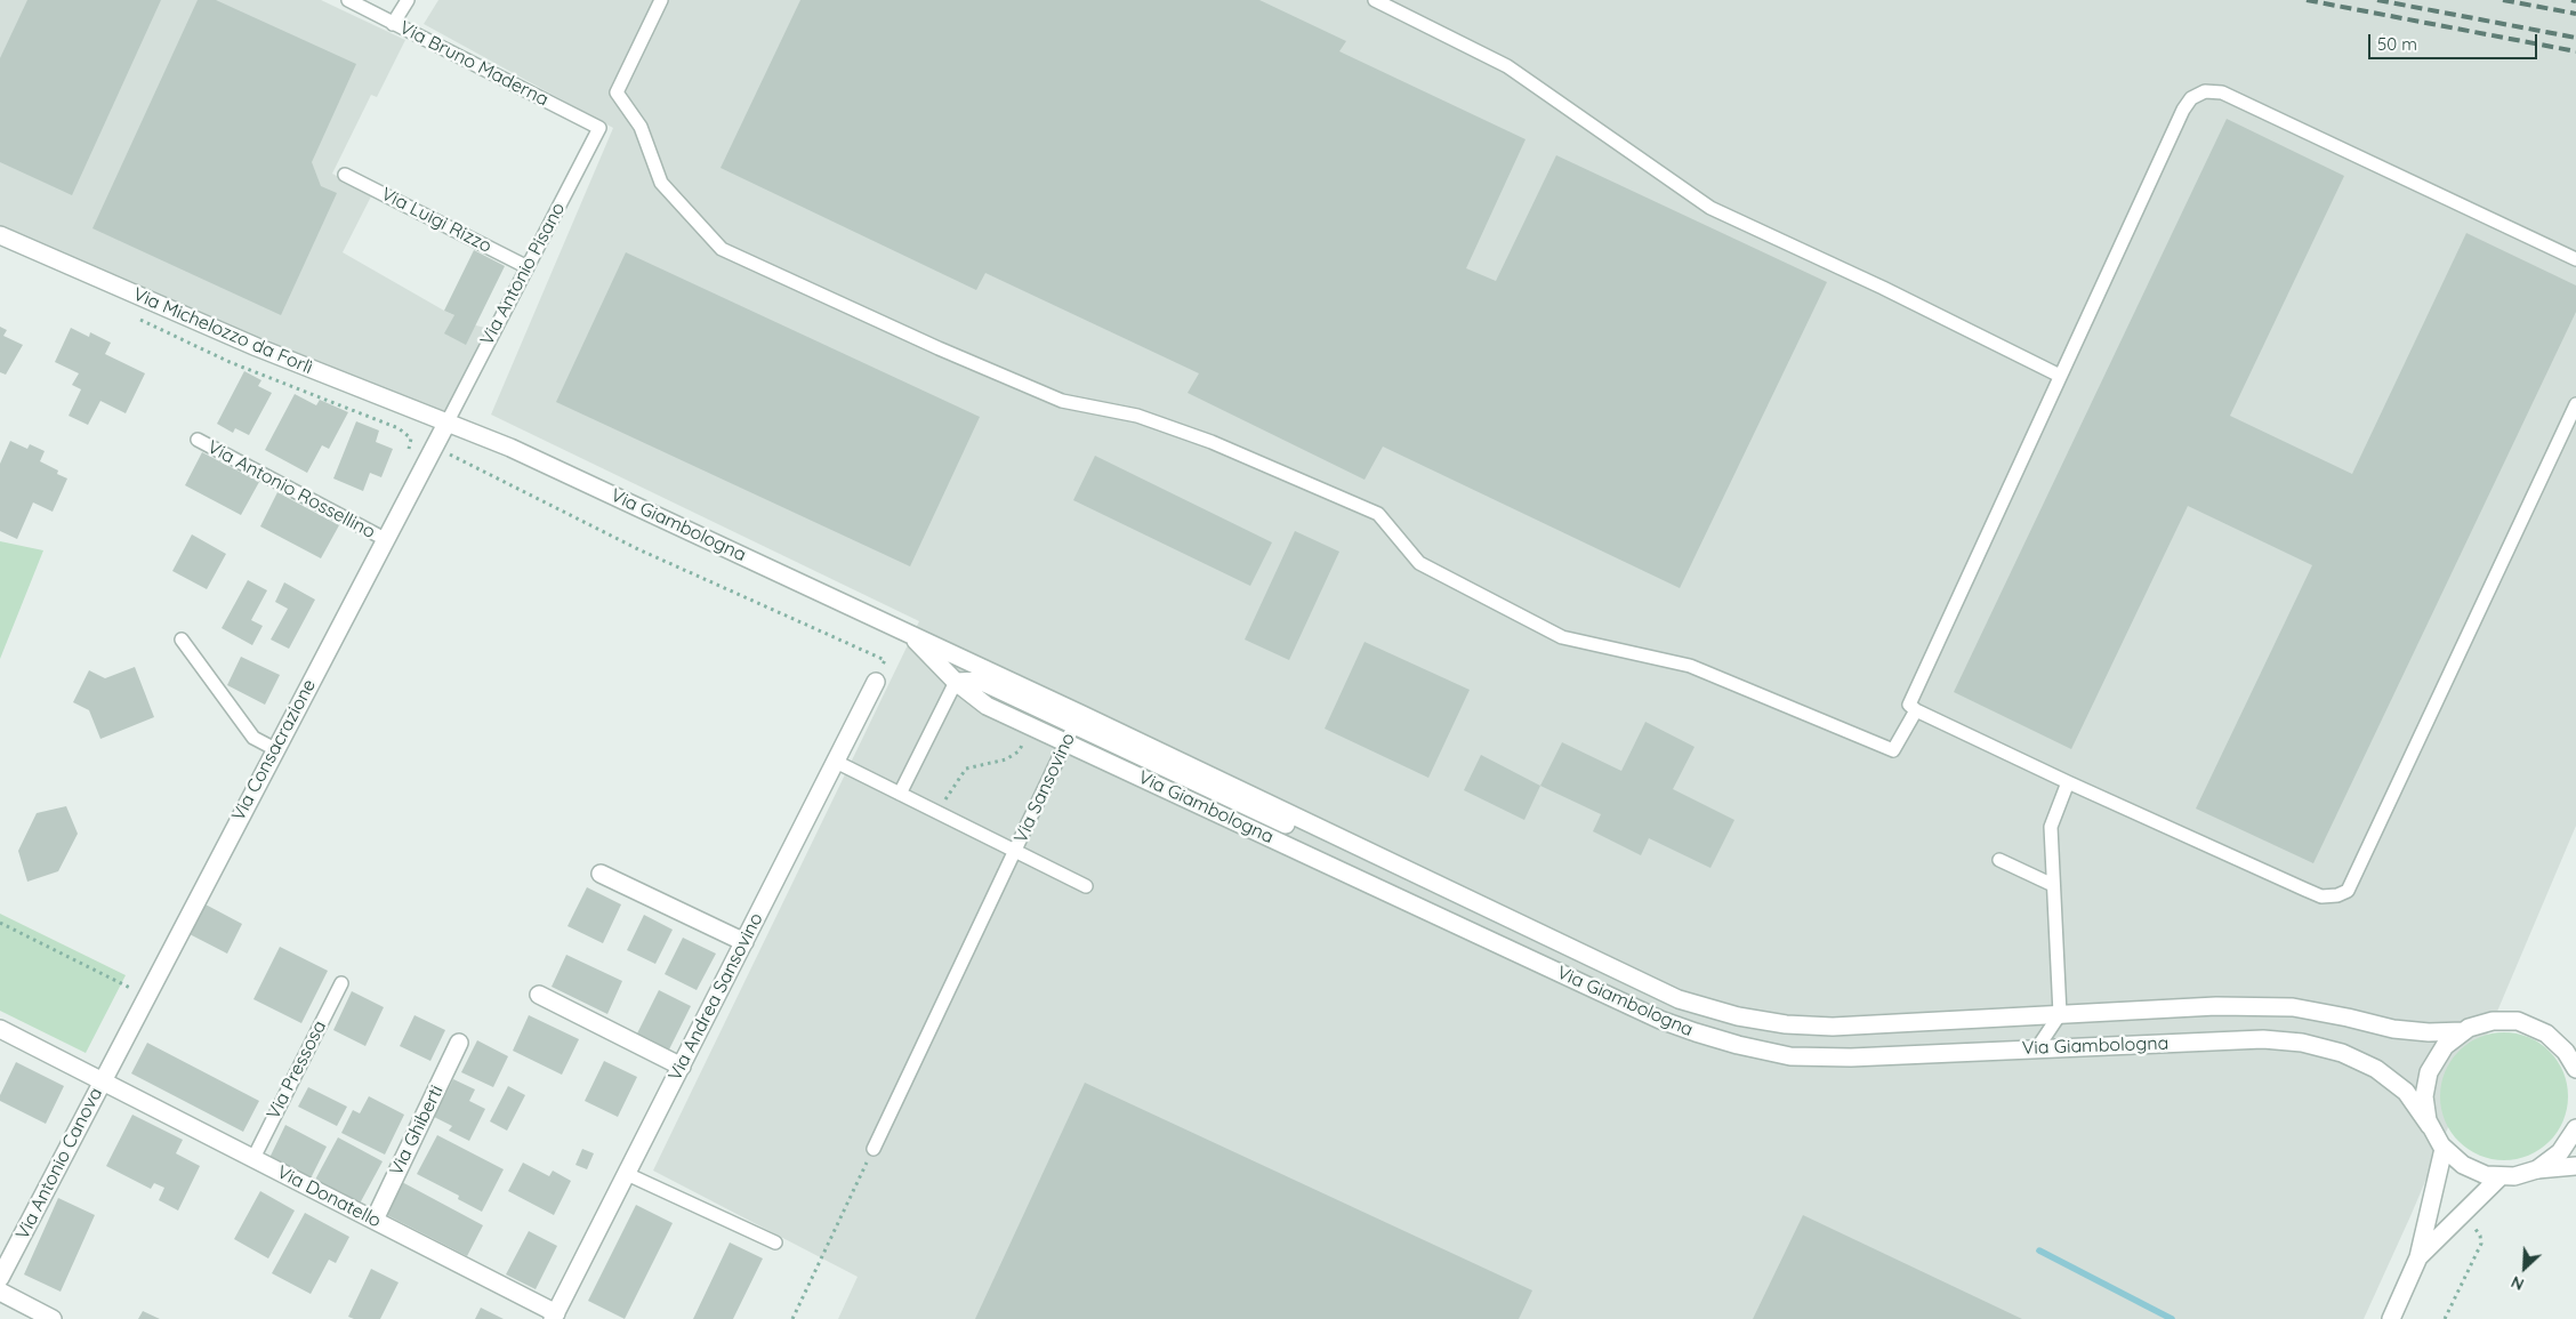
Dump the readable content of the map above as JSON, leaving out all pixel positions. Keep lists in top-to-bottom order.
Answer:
{
  "streets": {
    "street": [
      "Via Michelozzo da Forlì",
      "Via Giambologna",
      "Via Consacrazione",
      "Via Andrea Sansovino",
      "Via Ghiberti",
      "Via Antonio Canova",
      "Via Donatello"
    ],
    "lane": [
      "Via Bruno Maderna",
      "Via Luigi Rizzo",
      "Via Antonio Pisano",
      "Via Antonio Rossellino",
      "Via Sansovino",
      "Via Pressosa"
    ]
  },
  "crossings": [
    ["Via Bruno Maderna", "Via Antonio Pisano"],
    ["Via Luigi Rizzo", "Via Antonio Pisano"],
    ["Via Antonio Pisano", "Via Michelozzo da Forlì"],
    ["Via Antonio Pisano", "Via Giambologna"],
    ["Via Antonio Pisano", "Via Consacrazione"],
    ["Via Michelozzo da Forlì", "Via Giambologna"],
    ["Via Michelozzo da Forlì", "Via Consacrazione"],
    ["Via Antonio Rossellino", "Via Consacrazione"],
    ["Via Giambologna", "Via Consacrazione"],
    ["Via Giambologna", "Via Sansovino"],
    ["Via Consacrazione", "Via Antonio Canova"],
    ["Via Consacrazione", "Via Donatello"],
    ["Via Sansovino", "Via Andrea Sansovino"],
    ["Via Andrea Sansovino", "Via Donatello"],
    ["Via Pressosa", "Via Donatello"],
    ["Via Ghiberti", "Via Donatello"],
    ["Via Antonio Canova", "Via Donatello"]
  ],
  "scale_bar": "50 m",
  "north": "bottom left"
}
